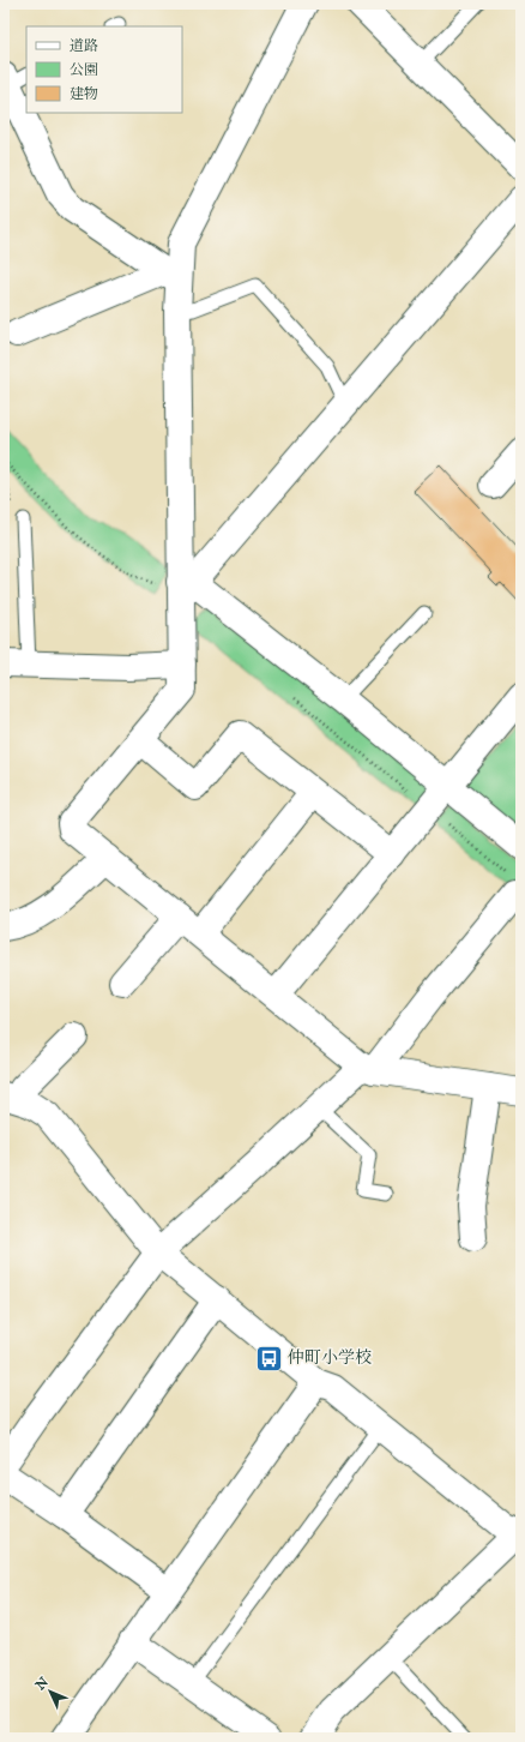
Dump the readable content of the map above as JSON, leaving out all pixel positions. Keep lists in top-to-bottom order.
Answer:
{
  "places": {
    "bus stop": ["仲町小学校"]
  },
  "legend": ["道路", "公園", "建物"],
  "north": "top left"
}
